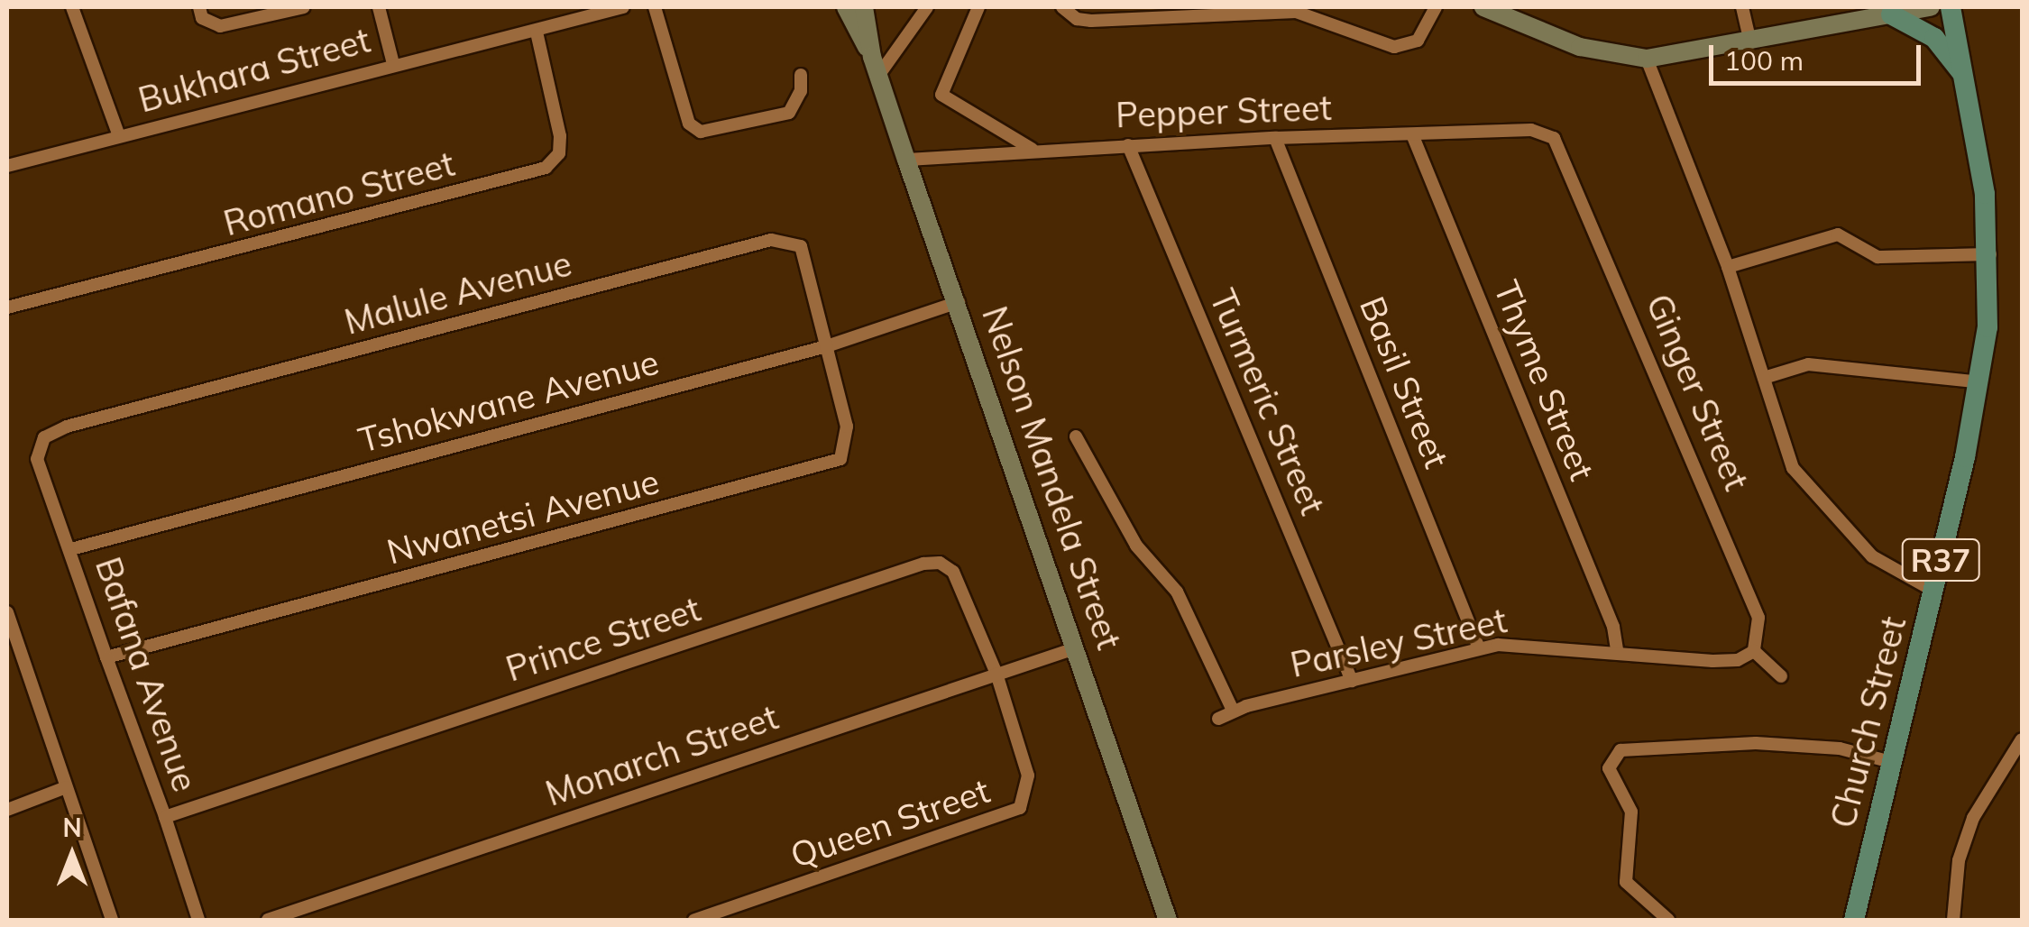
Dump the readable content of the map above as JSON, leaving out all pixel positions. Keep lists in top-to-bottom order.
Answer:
{
  "streets": {
    "main road": ["R37", "Church Street"],
    "street": [
      "Bukhara Street",
      "Pepper Street",
      "Romano Street",
      "Malule Avenue",
      "Thyme Street",
      "Basil Street",
      "Ginger Street",
      "Tshokwane Avenue",
      "Turmeric Street",
      "Nelson Mandela Street",
      "Nwanetsi Avenue",
      "Prince Street",
      "Parsley Street",
      "Bafana Avenue",
      "Monarch Street",
      "Queen Street"
    ]
  },
  "crossings": [
    ["Bukhara Street", "Romano Street"],
    ["Pepper Street", "Thyme Street"],
    ["Pepper Street", "Basil Street"],
    ["Pepper Street", "Ginger Street"],
    ["Pepper Street", "Turmeric Street"],
    ["Pepper Street", "Nelson Mandela Street"],
    ["Malule Avenue", "Tshokwane Avenue"],
    ["Malule Avenue", "Nwanetsi Avenue"],
    ["Malule Avenue", "Bafana Avenue"],
    ["Thyme Street", "Parsley Street"],
    ["Basil Street", "Parsley Street"],
    ["Ginger Street", "Parsley Street"],
    ["Tshokwane Avenue", "Nelson Mandela Street"],
    ["Tshokwane Avenue", "Nwanetsi Avenue"],
    ["Tshokwane Avenue", "Bafana Avenue"],
    ["Turmeric Street", "Parsley Street"],
    ["Nelson Mandela Street", "Monarch Street"],
    ["Nwanetsi Avenue", "Bafana Avenue"],
    ["Prince Street", "Bafana Avenue"],
    ["Prince Street", "Monarch Street"],
    ["Prince Street", "Queen Street"],
    ["Monarch Street", "Queen Street"]
  ],
  "scale_bar": "100 m",
  "north": "top"
}
